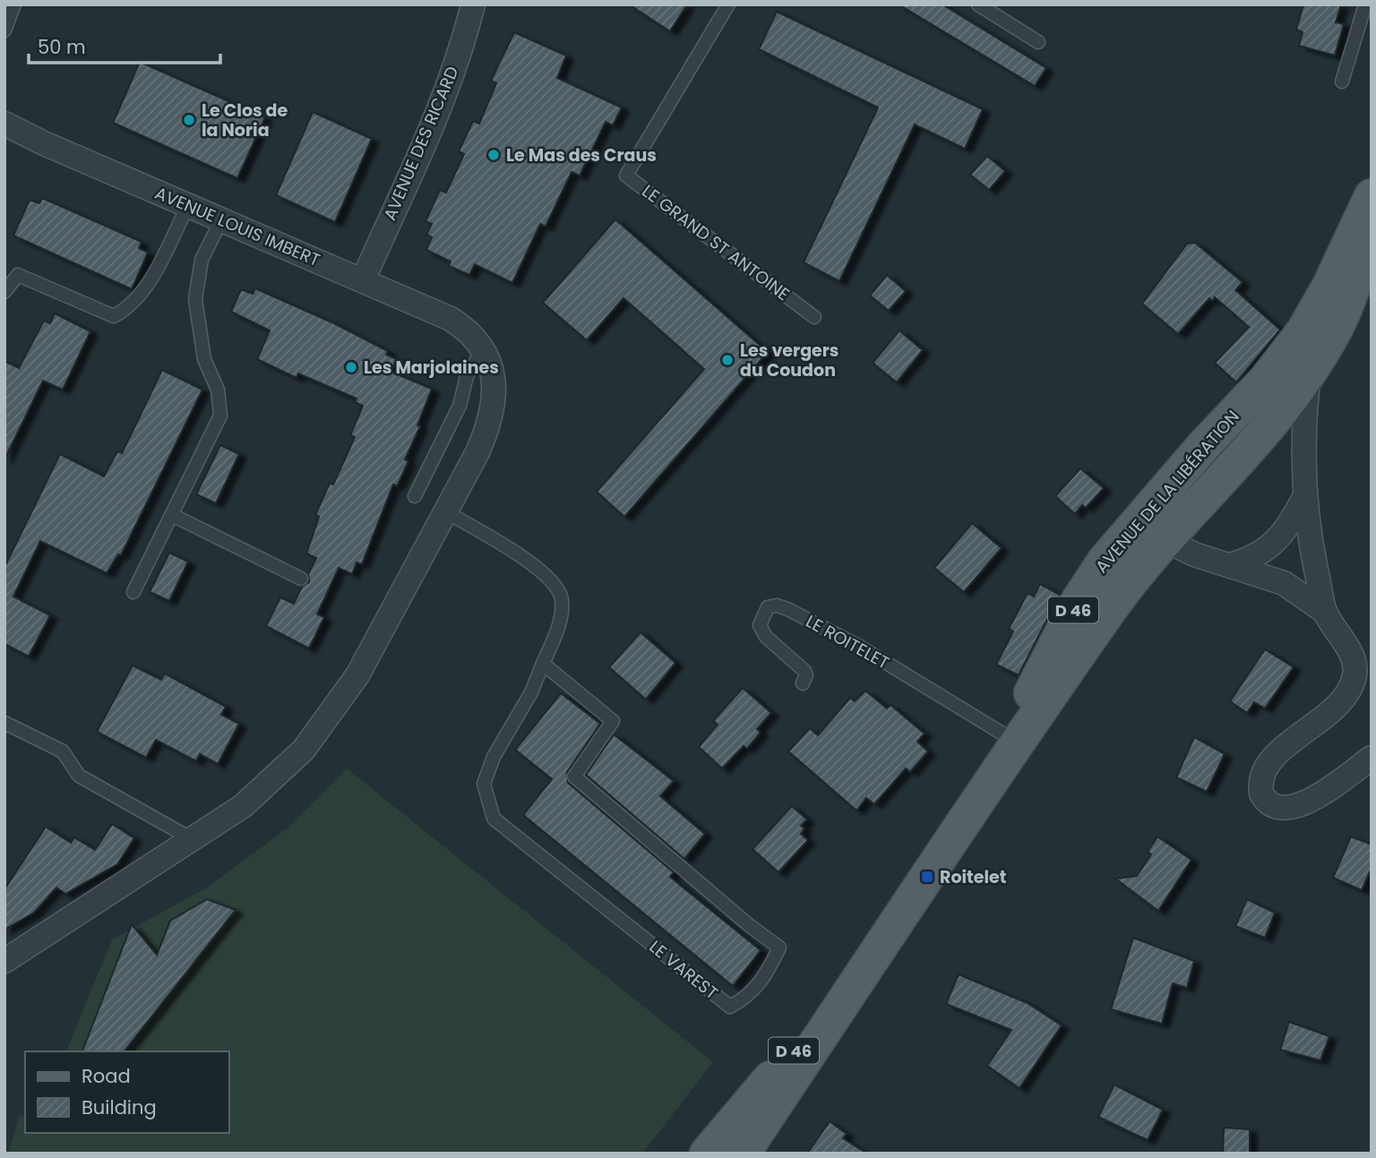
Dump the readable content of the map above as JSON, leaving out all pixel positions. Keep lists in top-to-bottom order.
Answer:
{
  "streets": {
    "main road": ["AVENUE DE LA LIBÉRATION", "D 46"],
    "street": ["AVENUE DES RICARD", "AVENUE LOUIS IMBERT"],
    "lane": ["LE GRAND ST ANTOINE", "LE ROITELET", "LE VAREST"]
  },
  "crossings": [
    ["AVENUE DES RICARD", "AVENUE LOUIS IMBERT"],
    ["AVENUE DE LA LIBÉRATION", "LE ROITELET"]
  ],
  "places": {
    "other": [
      "Le Clos de la Noria",
      "Le Mas des Craus",
      "Les vergers du Coudon",
      "Les Marjolaines"
    ],
    "transit": ["Roitelet"]
  },
  "legend": ["Road", "Building"],
  "scale_bar": "50 m"
}
